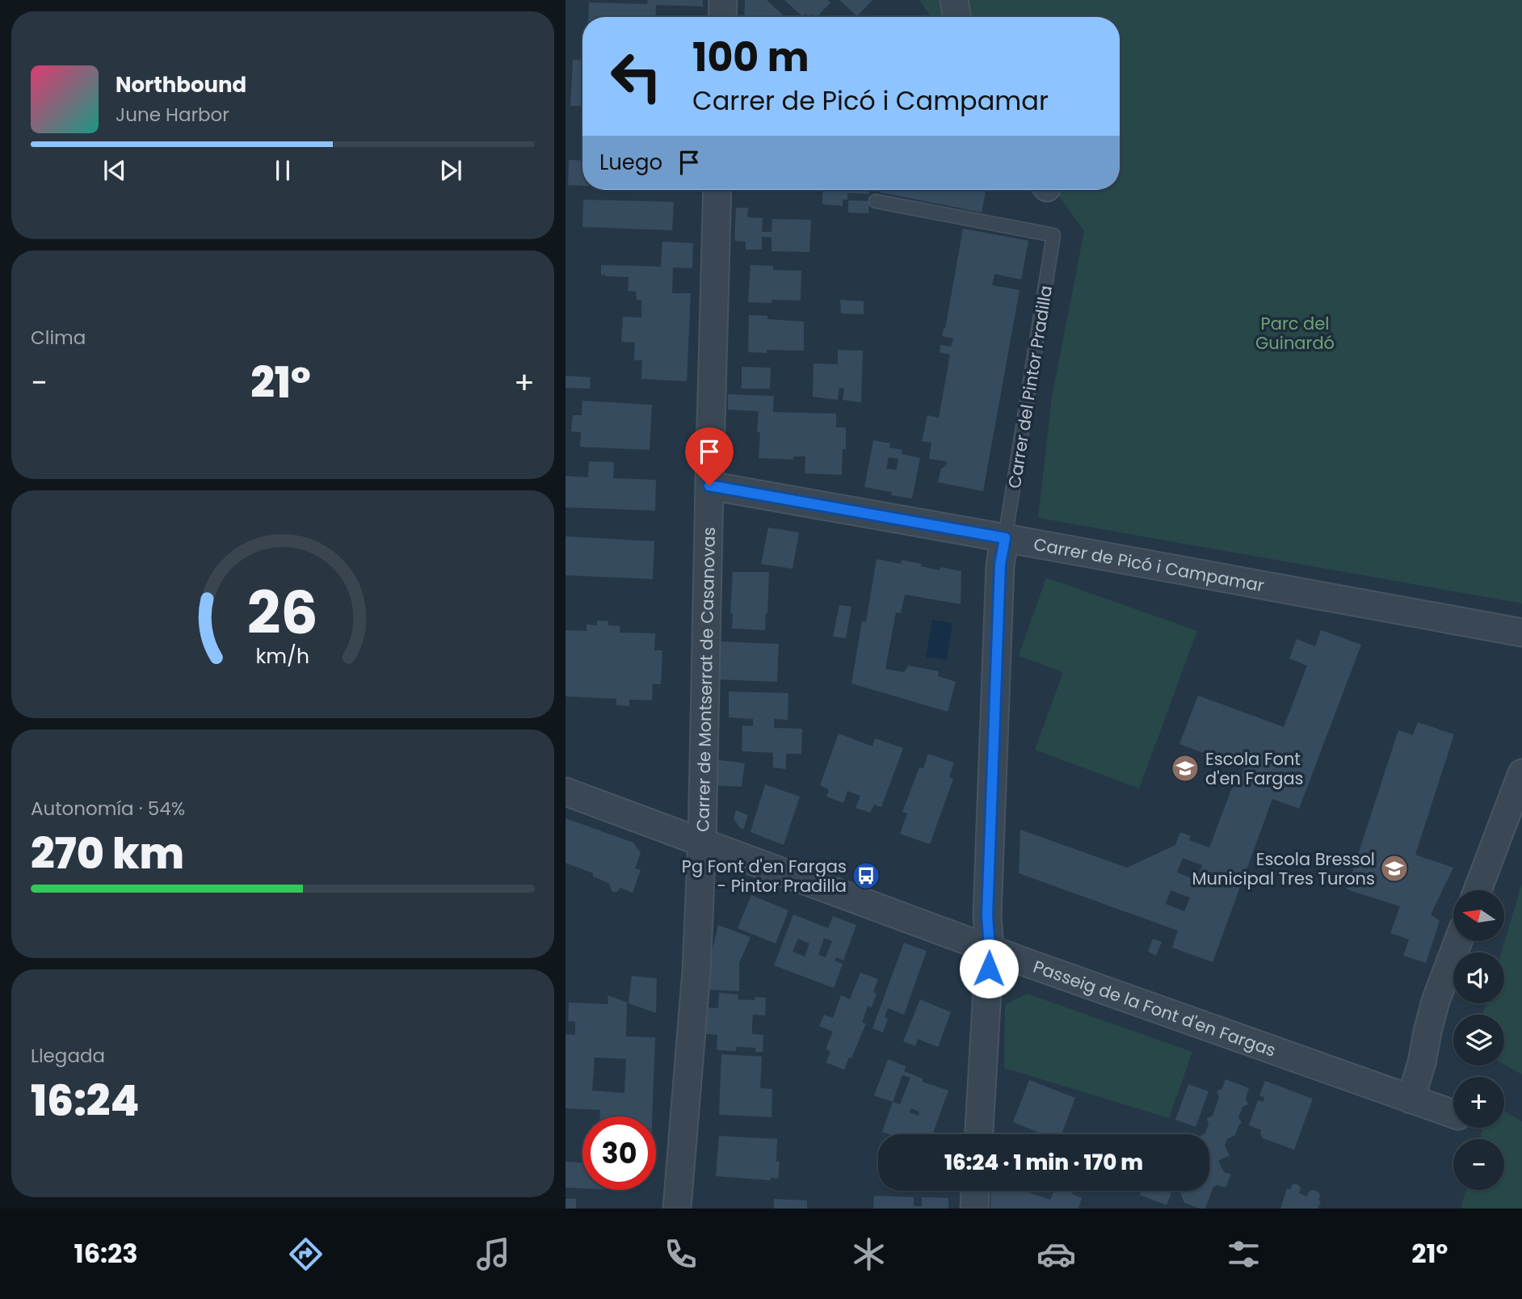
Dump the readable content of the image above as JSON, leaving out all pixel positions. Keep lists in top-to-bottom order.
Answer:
{
  "streets": {
    "street": ["Carrer de Picó i Campamar", "Carrer de Montserrat de Casanovas", "Passeig de la Font d'en Fargas"],
    "lane": ["Carrer del Pintor Pradilla"]
  },
  "crossings": [
    ["Carrer del Pintor Pradilla", "Carrer de Picó i Campamar"],
    ["Carrer de Picó i Campamar", "Carrer de Montserrat de Casanovas"],
    ["Carrer de Montserrat de Casanovas", "Passeig de la Font d'en Fargas"]
  ],
  "parks": ["Parc del Guinardó"],
  "places": {
    "school or university": ["Escola Font d'en Fargas", "Escola Bressol Municipal Tres Turons"],
    "bus stop": ["Pg Font d'en Fargas - Pintor Pradilla"]
  },
  "north": "left",
  "page": {
    "turn": ["100 m", "Carrer de Picó i Campamar"],
    "song": ["Northbound", "June Harbor"],
    "then": "Luego",
    "tile": [
      "Clima",
      ["Autonomía · 54%", "270 km"],
      ["Llegada", "16:24"]
    ],
    "heat": ["−", "21°", "+"],
    "map_buttons": ["+", "−"],
    "limit": "30",
    "trip": "16:24 · 1 min · 170 m",
    "tabs": ["16:23", "21°"],
    "gauge": ["26", "km/h"]
  }
}
